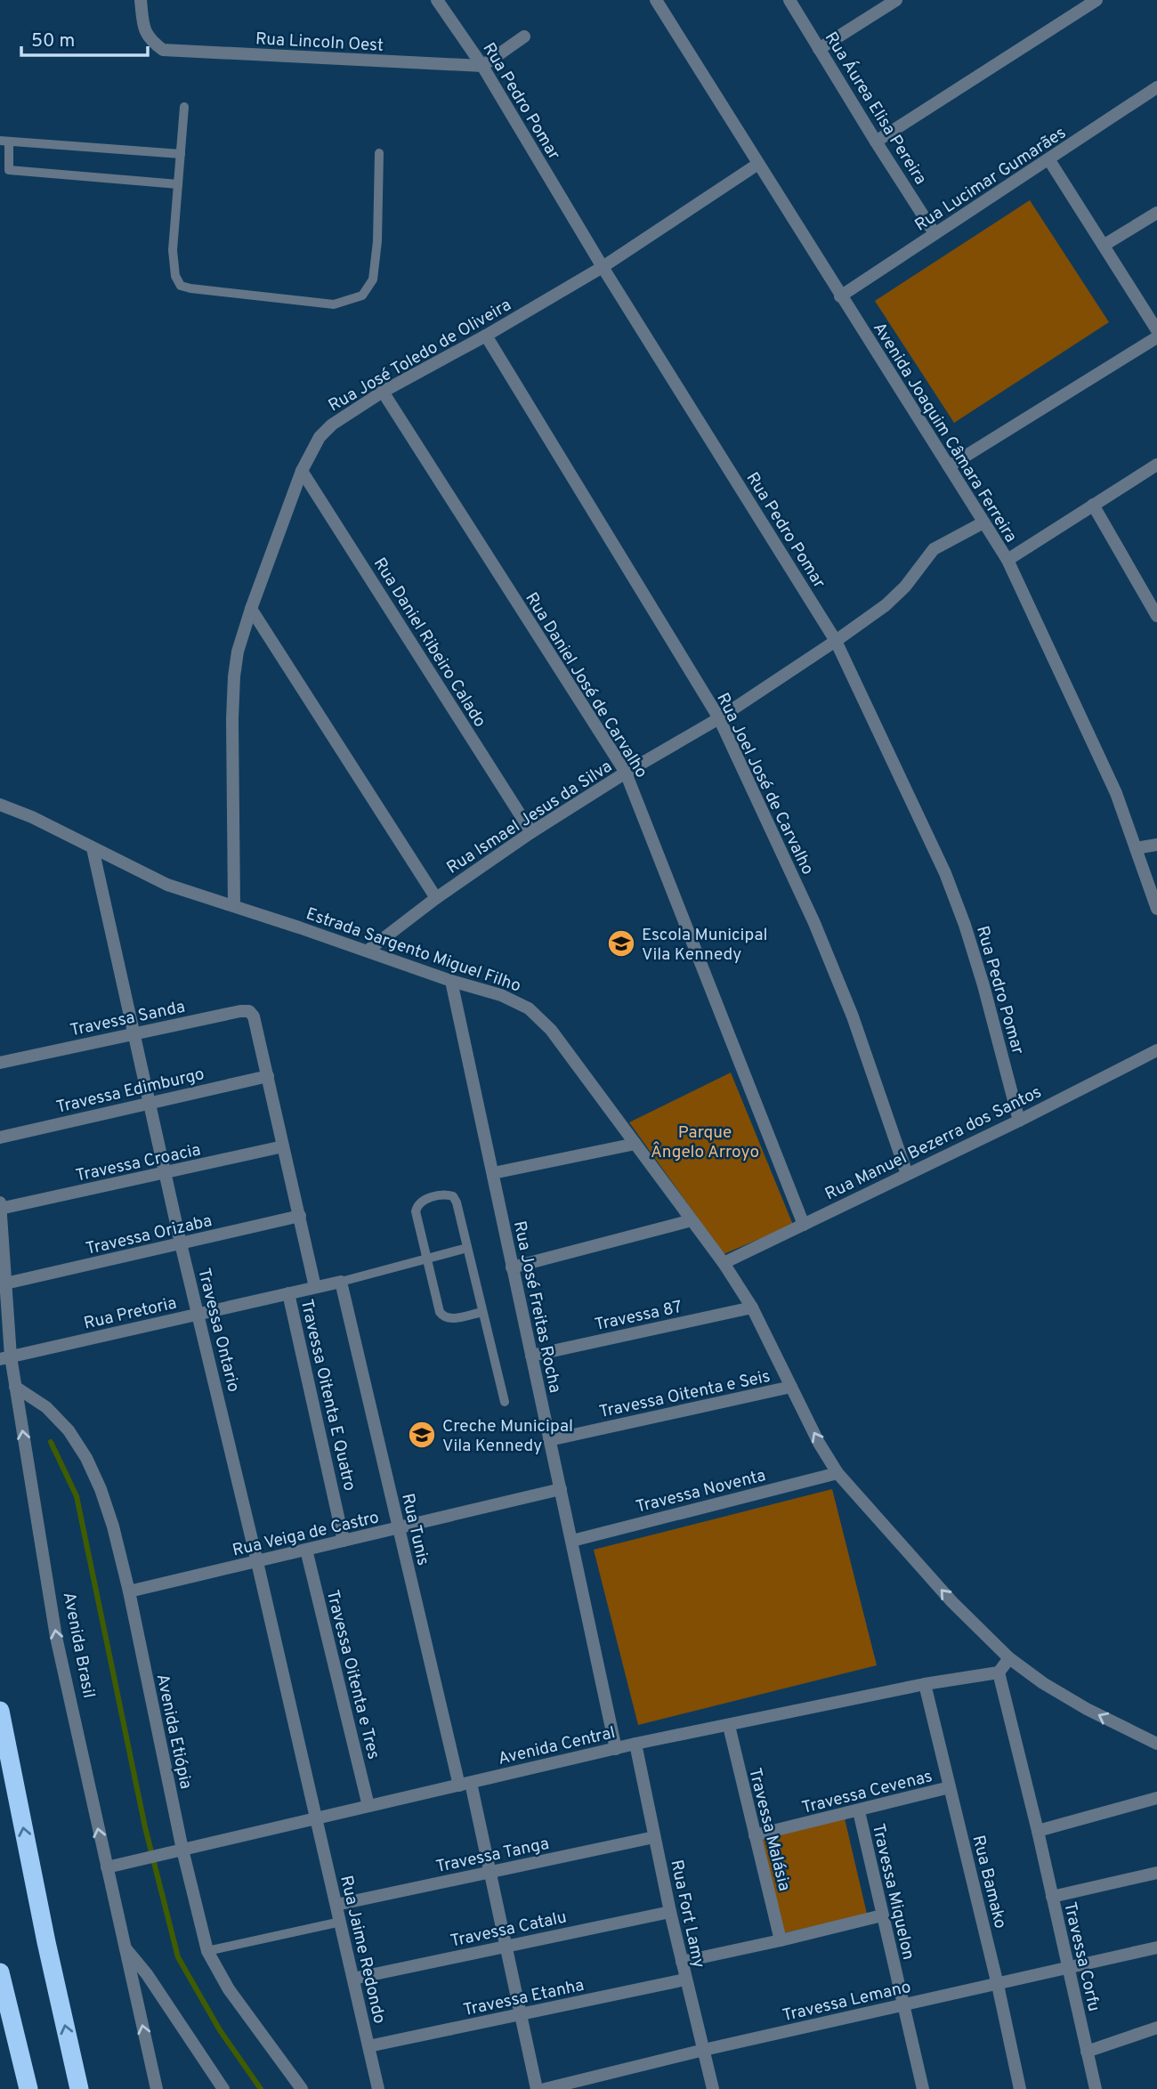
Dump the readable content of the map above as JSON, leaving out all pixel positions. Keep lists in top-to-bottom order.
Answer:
{
  "streets": {
    "street": [
      "Rua Lincoln Oest",
      "Rua Pedro Pomar",
      "Rua Áurea Elisa Pereira",
      "Rua Lucimar Gumarães",
      "Rua José Toledo de Oliveira",
      "Avenida Joaquim Câmara Ferreira",
      "Rua Daniel Ribeiro Calado",
      "Rua Daniel José de Carvalho",
      "Rua Joel José de Carvalho",
      "Rua Ismael Jesus da Silva",
      "Estrada Sargento Miguel Filho",
      "Travessa Sanda",
      "Travessa Edimburgo",
      "Rua Manuel Bezerra dos Santos",
      "Travessa Croacia",
      "Travessa Orizaba",
      "Rua José Freitas Rocha",
      "Rua Pretoria",
      "Travessa 87",
      "Travessa Ontario",
      "Travessa Oitenta e Seis",
      "Travessa Oitenta E Quatro",
      "Travessa Noventa",
      "Rua Tunis",
      "Rua Veiga de Castro",
      "Avenida Brasil",
      "Travessa Oitenta e Tres",
      "Avenida Etiópia",
      "Avenida Central",
      "Travessa Cevenas",
      "Travessa Malásia",
      "Travessa Tanga",
      "Rua Bamako",
      "Travessa Miquelon",
      "Rua Fort Lamy",
      "Travessa Catalu",
      "Rua Jaime Redondo",
      "Travessa Corfu",
      "Travessa Etanha",
      "Travessa Lemano"
    ]
  },
  "crossings": [
    ["Rua Lincoln Oest", "Rua Pedro Pomar"],
    ["Rua Pedro Pomar", "Rua José Toledo de Oliveira"],
    ["Rua Pedro Pomar", "Rua Ismael Jesus da Silva"],
    ["Rua Pedro Pomar", "Rua Manuel Bezerra dos Santos"],
    ["Rua Áurea Elisa Pereira", "Rua Lucimar Gumarães"],
    ["Rua Lucimar Gumarães", "Avenida Joaquim Câmara Ferreira"],
    ["Rua José Toledo de Oliveira", "Avenida Joaquim Câmara Ferreira"],
    ["Rua José Toledo de Oliveira", "Rua Daniel Ribeiro Calado"],
    ["Rua José Toledo de Oliveira", "Rua Daniel José de Carvalho"],
    ["Rua José Toledo de Oliveira", "Rua Joel José de Carvalho"],
    ["Rua José Toledo de Oliveira", "Estrada Sargento Miguel Filho"],
    ["Avenida Joaquim Câmara Ferreira", "Rua Ismael Jesus da Silva"],
    ["Rua Daniel Ribeiro Calado", "Rua Ismael Jesus da Silva"],
    ["Rua Daniel José de Carvalho", "Rua Ismael Jesus da Silva"],
    ["Rua Daniel José de Carvalho", "Rua Manuel Bezerra dos Santos"],
    ["Rua Joel José de Carvalho", "Rua Ismael Jesus da Silva"],
    ["Rua Joel José de Carvalho", "Rua Manuel Bezerra dos Santos"],
    ["Rua Ismael Jesus da Silva", "Estrada Sargento Miguel Filho"],
    ["Estrada Sargento Miguel Filho", "Rua Manuel Bezerra dos Santos"],
    ["Estrada Sargento Miguel Filho", "Rua José Freitas Rocha"],
    ["Estrada Sargento Miguel Filho", "Travessa 87"],
    ["Estrada Sargento Miguel Filho", "Travessa Ontario"],
    ["Estrada Sargento Miguel Filho", "Travessa Oitenta e Seis"],
    ["Estrada Sargento Miguel Filho", "Travessa Noventa"],
    ["Travessa Sanda", "Travessa Edimburgo"],
    ["Travessa Sanda", "Travessa Ontario"],
    ["Travessa Edimburgo", "Travessa Ontario"],
    ["Travessa Croacia", "Travessa Ontario"],
    ["Travessa Croacia", "Avenida Brasil"],
    ["Travessa Orizaba", "Travessa Ontario"],
    ["Travessa Orizaba", "Avenida Brasil"],
    ["Rua José Freitas Rocha", "Travessa 87"],
    ["Rua José Freitas Rocha", "Travessa Oitenta e Seis"],
    ["Rua José Freitas Rocha", "Travessa Noventa"],
    ["Rua José Freitas Rocha", "Rua Veiga de Castro"],
    ["Rua José Freitas Rocha", "Avenida Central"],
    ["Rua Pretoria", "Travessa Ontario"],
    ["Rua Pretoria", "Travessa Oitenta E Quatro"],
    ["Rua Pretoria", "Rua Tunis"],
    ["Rua Pretoria", "Avenida Brasil"],
    ["Travessa Ontario", "Rua Veiga de Castro"],
    ["Travessa Ontario", "Avenida Central"],
    ["Travessa Ontario", "Rua Jaime Redondo"],
    ["Travessa Oitenta E Quatro", "Rua Veiga de Castro"],
    ["Rua Tunis", "Rua Veiga de Castro"],
    ["Rua Tunis", "Avenida Central"],
    ["Rua Tunis", "Travessa Tanga"],
    ["Rua Tunis", "Travessa Catalu"],
    ["Rua Tunis", "Travessa Etanha"],
    ["Rua Veiga de Castro", "Travessa Oitenta e Tres"],
    ["Rua Veiga de Castro", "Avenida Etiópia"],
    ["Avenida Brasil", "Avenida Etiópia"],
    ["Avenida Brasil", "Avenida Central"],
    ["Travessa Oitenta e Tres", "Avenida Central"],
    ["Avenida Etiópia", "Avenida Central"],
    ["Avenida Central", "Travessa Malásia"],
    ["Avenida Central", "Rua Bamako"],
    ["Avenida Central", "Rua Fort Lamy"],
    ["Avenida Central", "Rua Jaime Redondo"],
    ["Avenida Central", "Travessa Corfu"],
    ["Travessa Cevenas", "Travessa Malásia"],
    ["Travessa Cevenas", "Rua Bamako"],
    ["Travessa Cevenas", "Travessa Miquelon"],
    ["Travessa Tanga", "Rua Fort Lamy"],
    ["Travessa Tanga", "Rua Jaime Redondo"],
    ["Rua Bamako", "Travessa Lemano"],
    ["Travessa Miquelon", "Travessa Lemano"],
    ["Rua Fort Lamy", "Travessa Catalu"],
    ["Rua Fort Lamy", "Travessa Etanha"],
    ["Rua Fort Lamy", "Travessa Lemano"],
    ["Travessa Catalu", "Rua Jaime Redondo"],
    ["Rua Jaime Redondo", "Travessa Etanha"],
    ["Travessa Corfu", "Travessa Lemano"]
  ],
  "one_way": ["Avenida Brasil"],
  "parks": ["Parque Ângelo Arroyo"],
  "places": {
    "school or university": ["Escola Municipal Vila Kennedy", "Creche Municipal Vila Kennedy"]
  },
  "scale_bar": "50 m"
}
